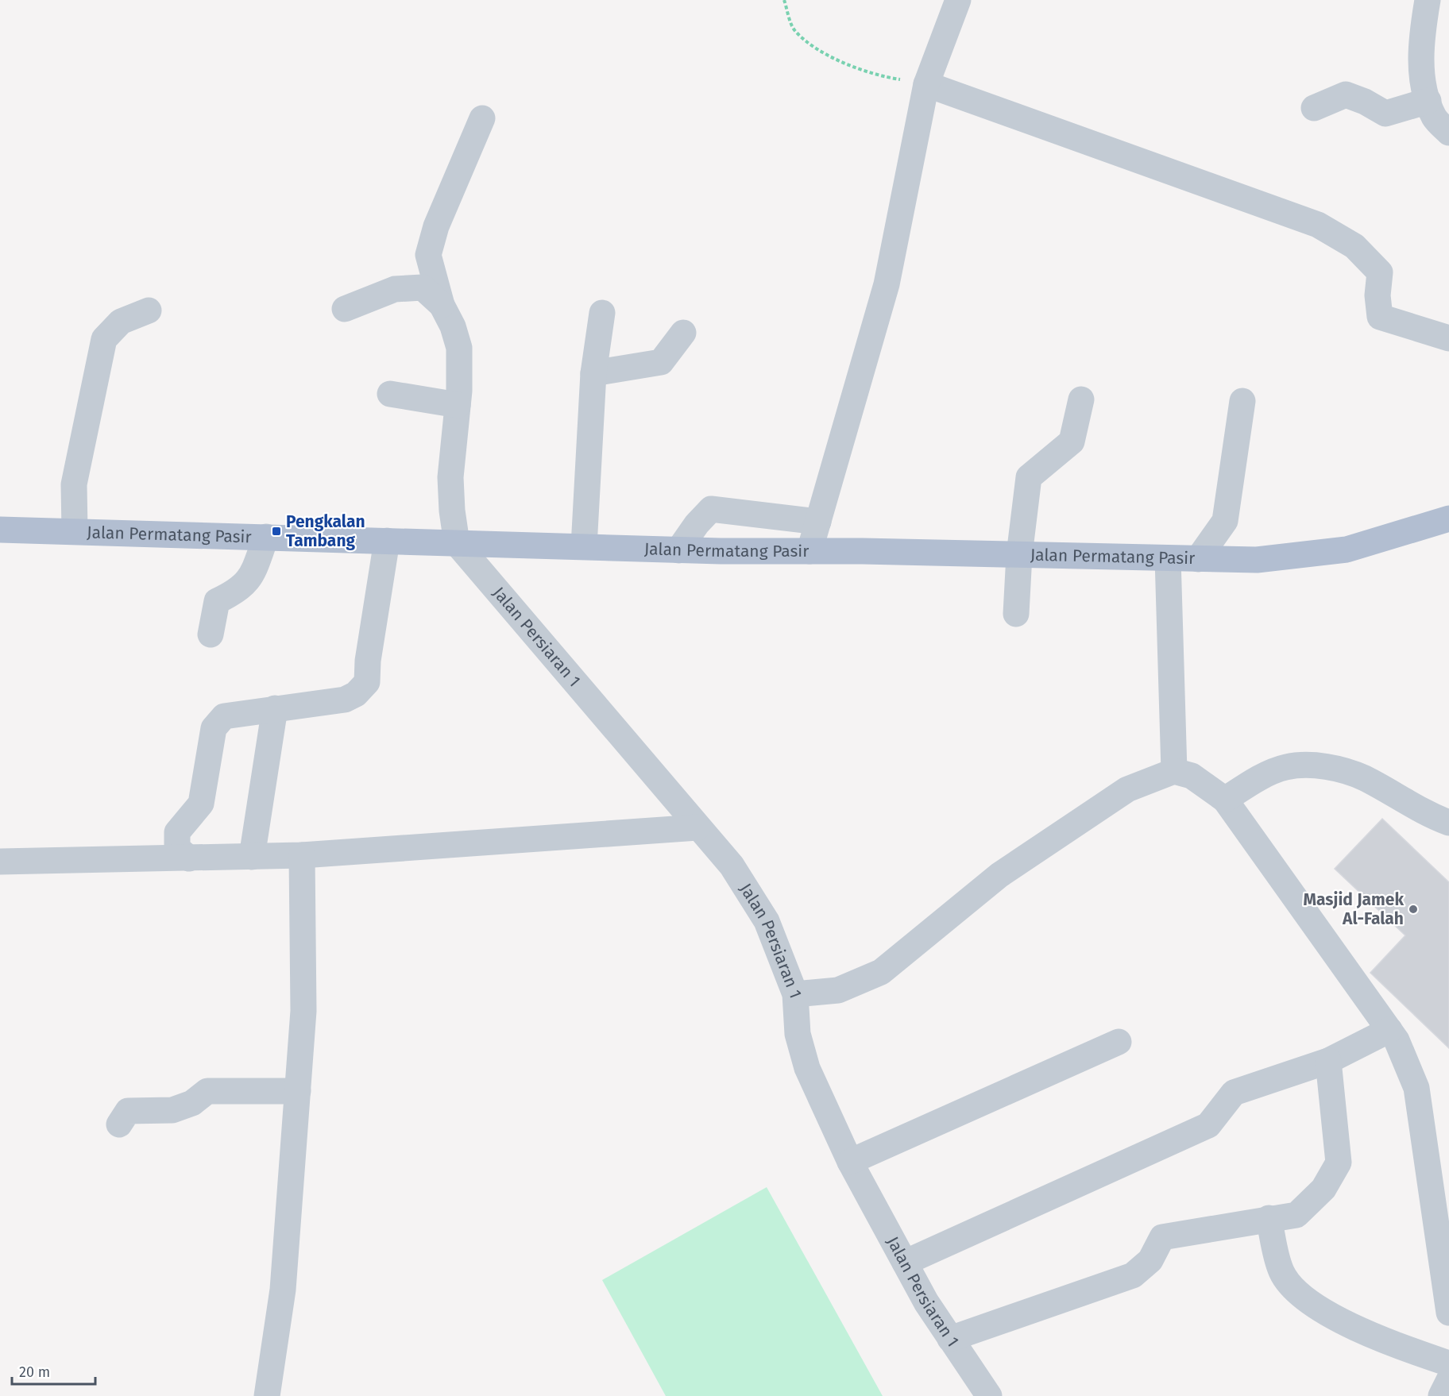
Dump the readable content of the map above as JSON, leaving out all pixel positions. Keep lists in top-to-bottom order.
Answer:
{
  "streets": {
    "main road": ["Jalan Permatang Pasir"],
    "street": ["Jalan Persiaran 1"]
  },
  "crossings": [
    ["Jalan Permatang Pasir", "Jalan Persiaran 1"]
  ],
  "places": {
    "transit": ["Pengkalan Tambang"],
    "other": ["Masjid Jamek Al-Falah"]
  },
  "scale_bar": "20 m"
}
